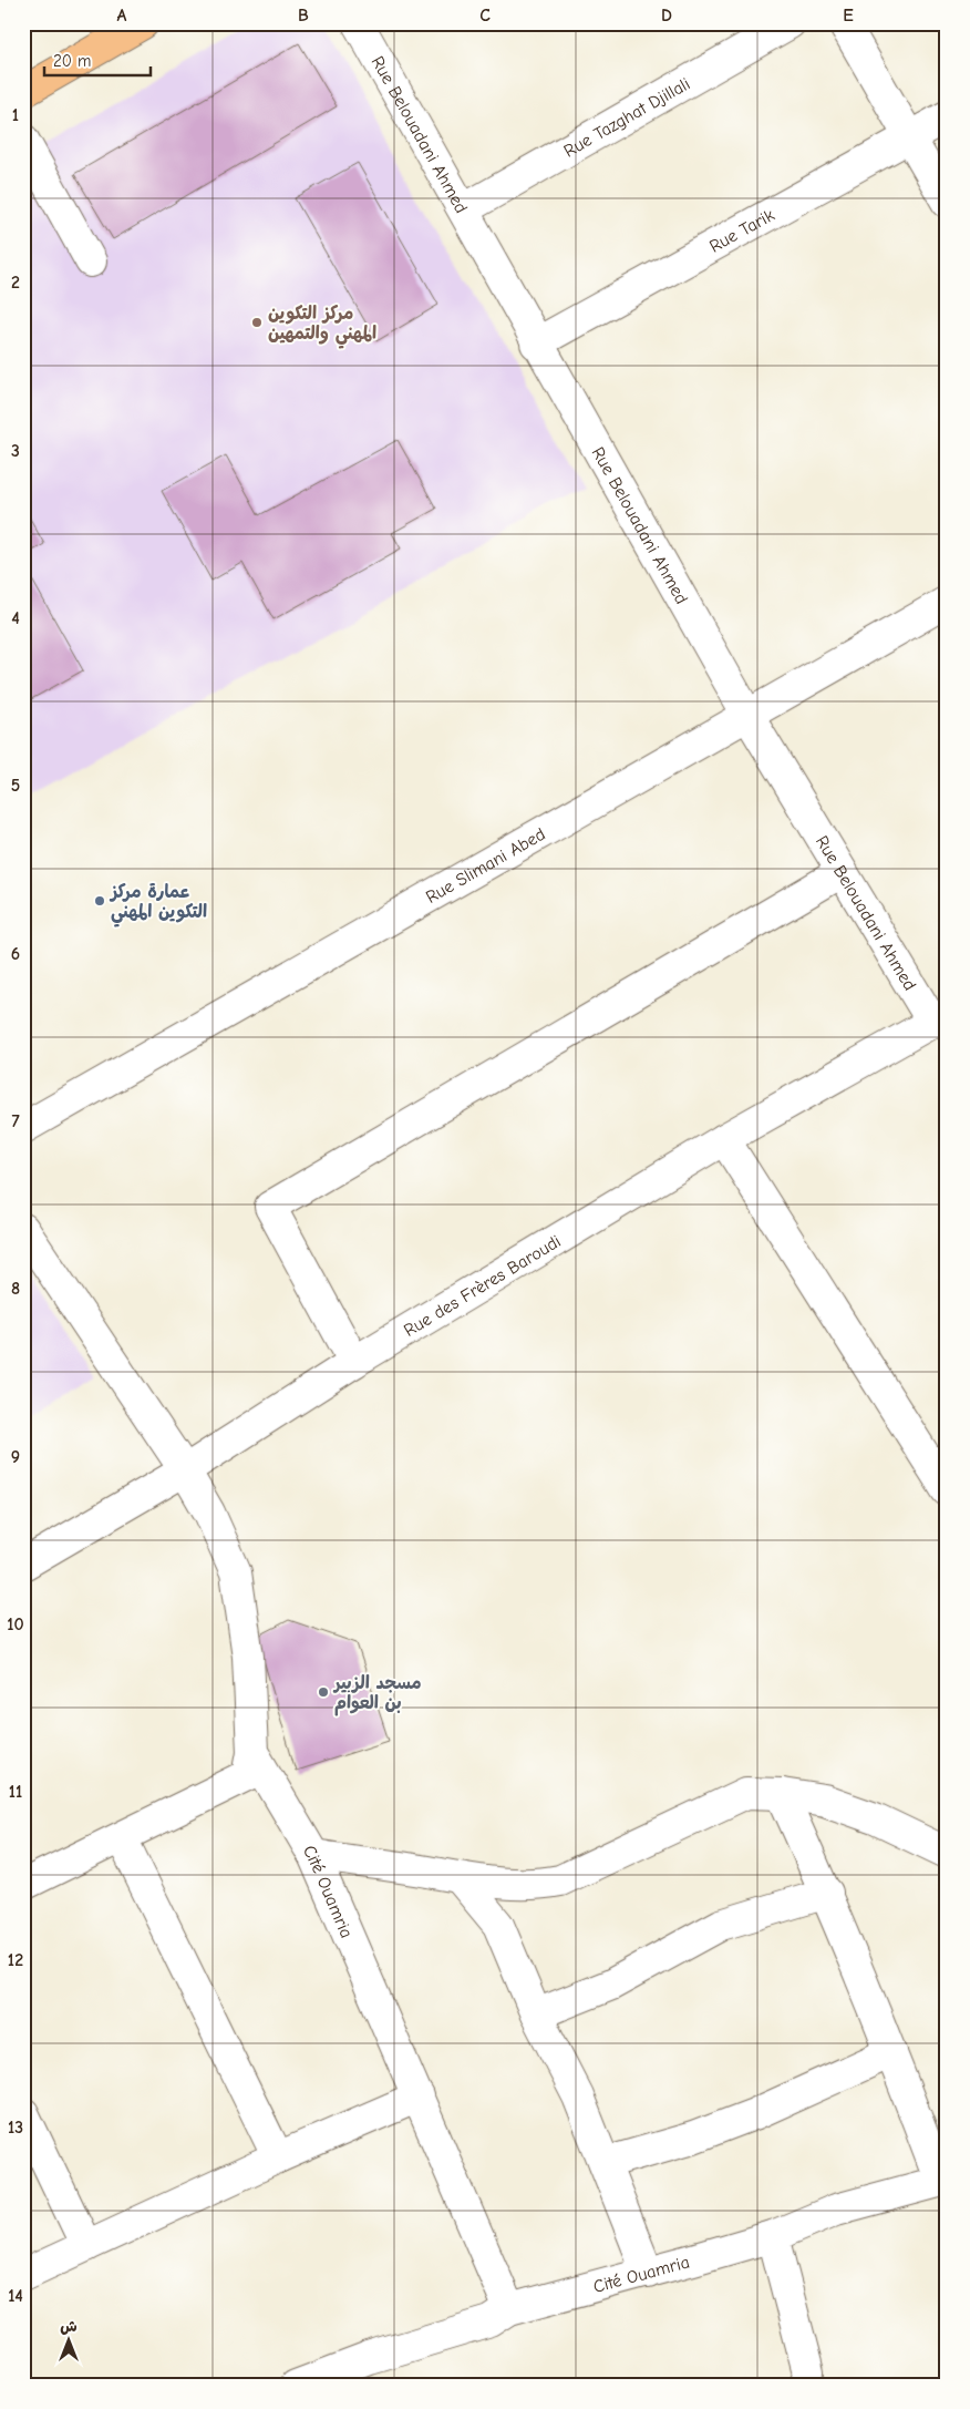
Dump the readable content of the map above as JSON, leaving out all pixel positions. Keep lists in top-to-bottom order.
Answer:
{
  "streets": {
    "street": [
      "Rue Tazghat Djillali",
      "Rue Belouadani Ahmed",
      "Rue Tarik",
      "Rue Slimani Abed",
      "Rue des Frères Baroudi",
      "Cité Ouamria"
    ]
  },
  "crossings": [
    ["Rue Tazghat Djillali", "Rue Belouadani Ahmed"],
    ["Rue Belouadani Ahmed", "Rue Tarik"],
    ["Rue Belouadani Ahmed", "Rue Slimani Abed"],
    ["Rue Belouadani Ahmed", "Rue des Frères Baroudi"],
    ["Rue des Frères Baroudi", "Cité Ouamria"]
  ],
  "places": ["مركز التكوين المهني والتمهين", "عمارة مركز التكوين المهني", "مسجد الزبير بن العوام"],
  "scale_bar": "20 m",
  "north": "top",
  "grid": {
    "columns": [
      "A",
      "B",
      "C",
      "D",
      "E"
    ],
    "rows": [
      "1",
      "2",
      "3",
      "4",
      "5",
      "6",
      "7",
      "8",
      "9",
      "10",
      "11",
      "12",
      "13",
      "14"
    ]
  }
}
